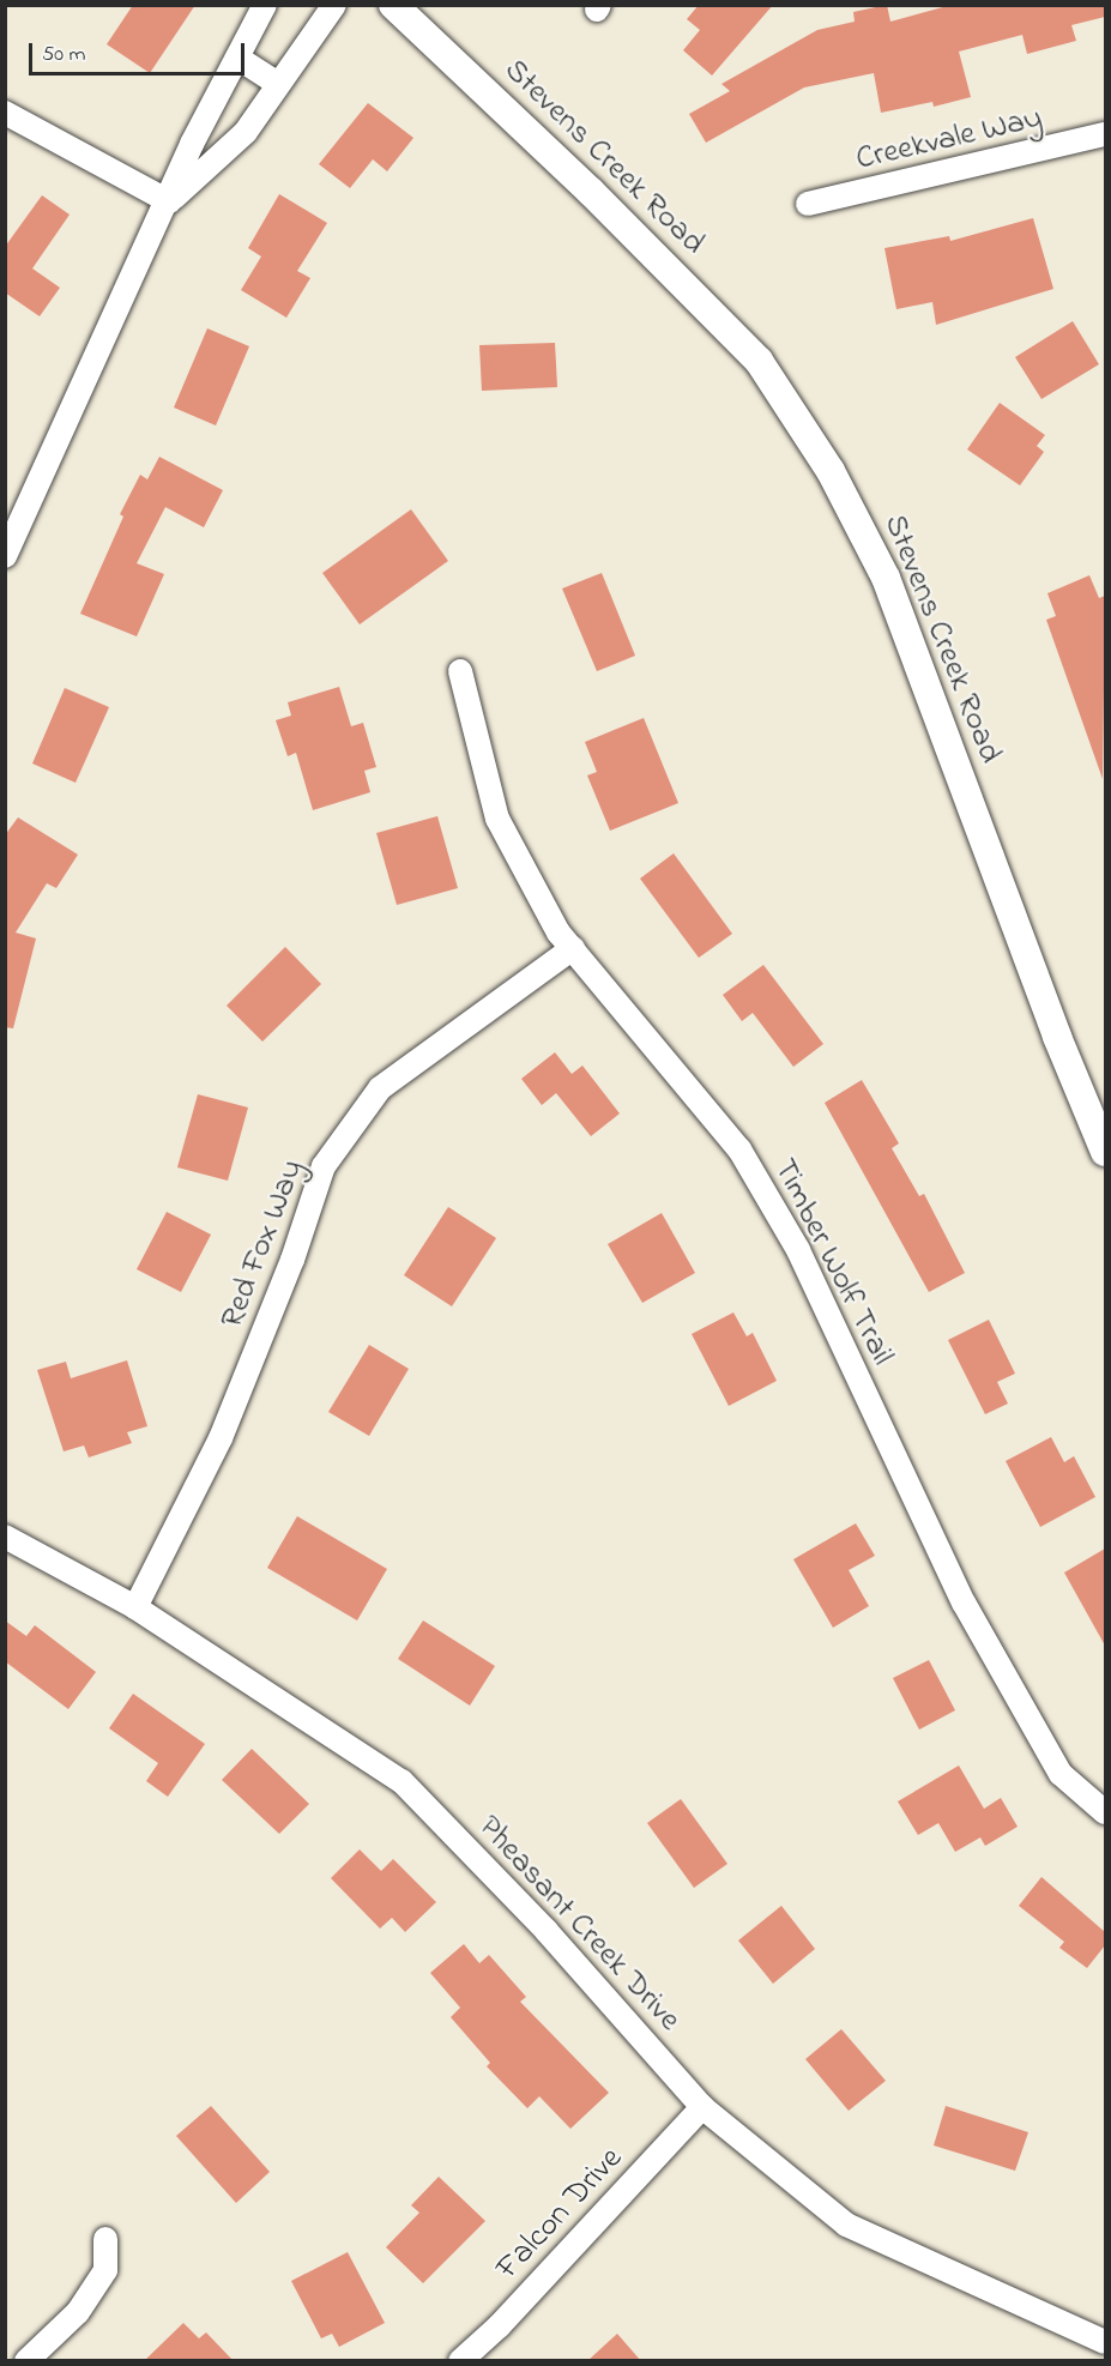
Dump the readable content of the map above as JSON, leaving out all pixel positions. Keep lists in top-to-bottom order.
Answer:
{
  "streets": {
    "street": [
      "Creekvale Way",
      "Stevens Creek Road",
      "Red Fox Way",
      "Timber Wolf Trail",
      "Pheasant Creek Drive",
      "Falcon Drive"
    ]
  },
  "crossings": [
    ["Red Fox Way", "Timber Wolf Trail"],
    ["Red Fox Way", "Pheasant Creek Drive"],
    ["Pheasant Creek Drive", "Falcon Drive"]
  ],
  "scale_bar": "50 m"
}
